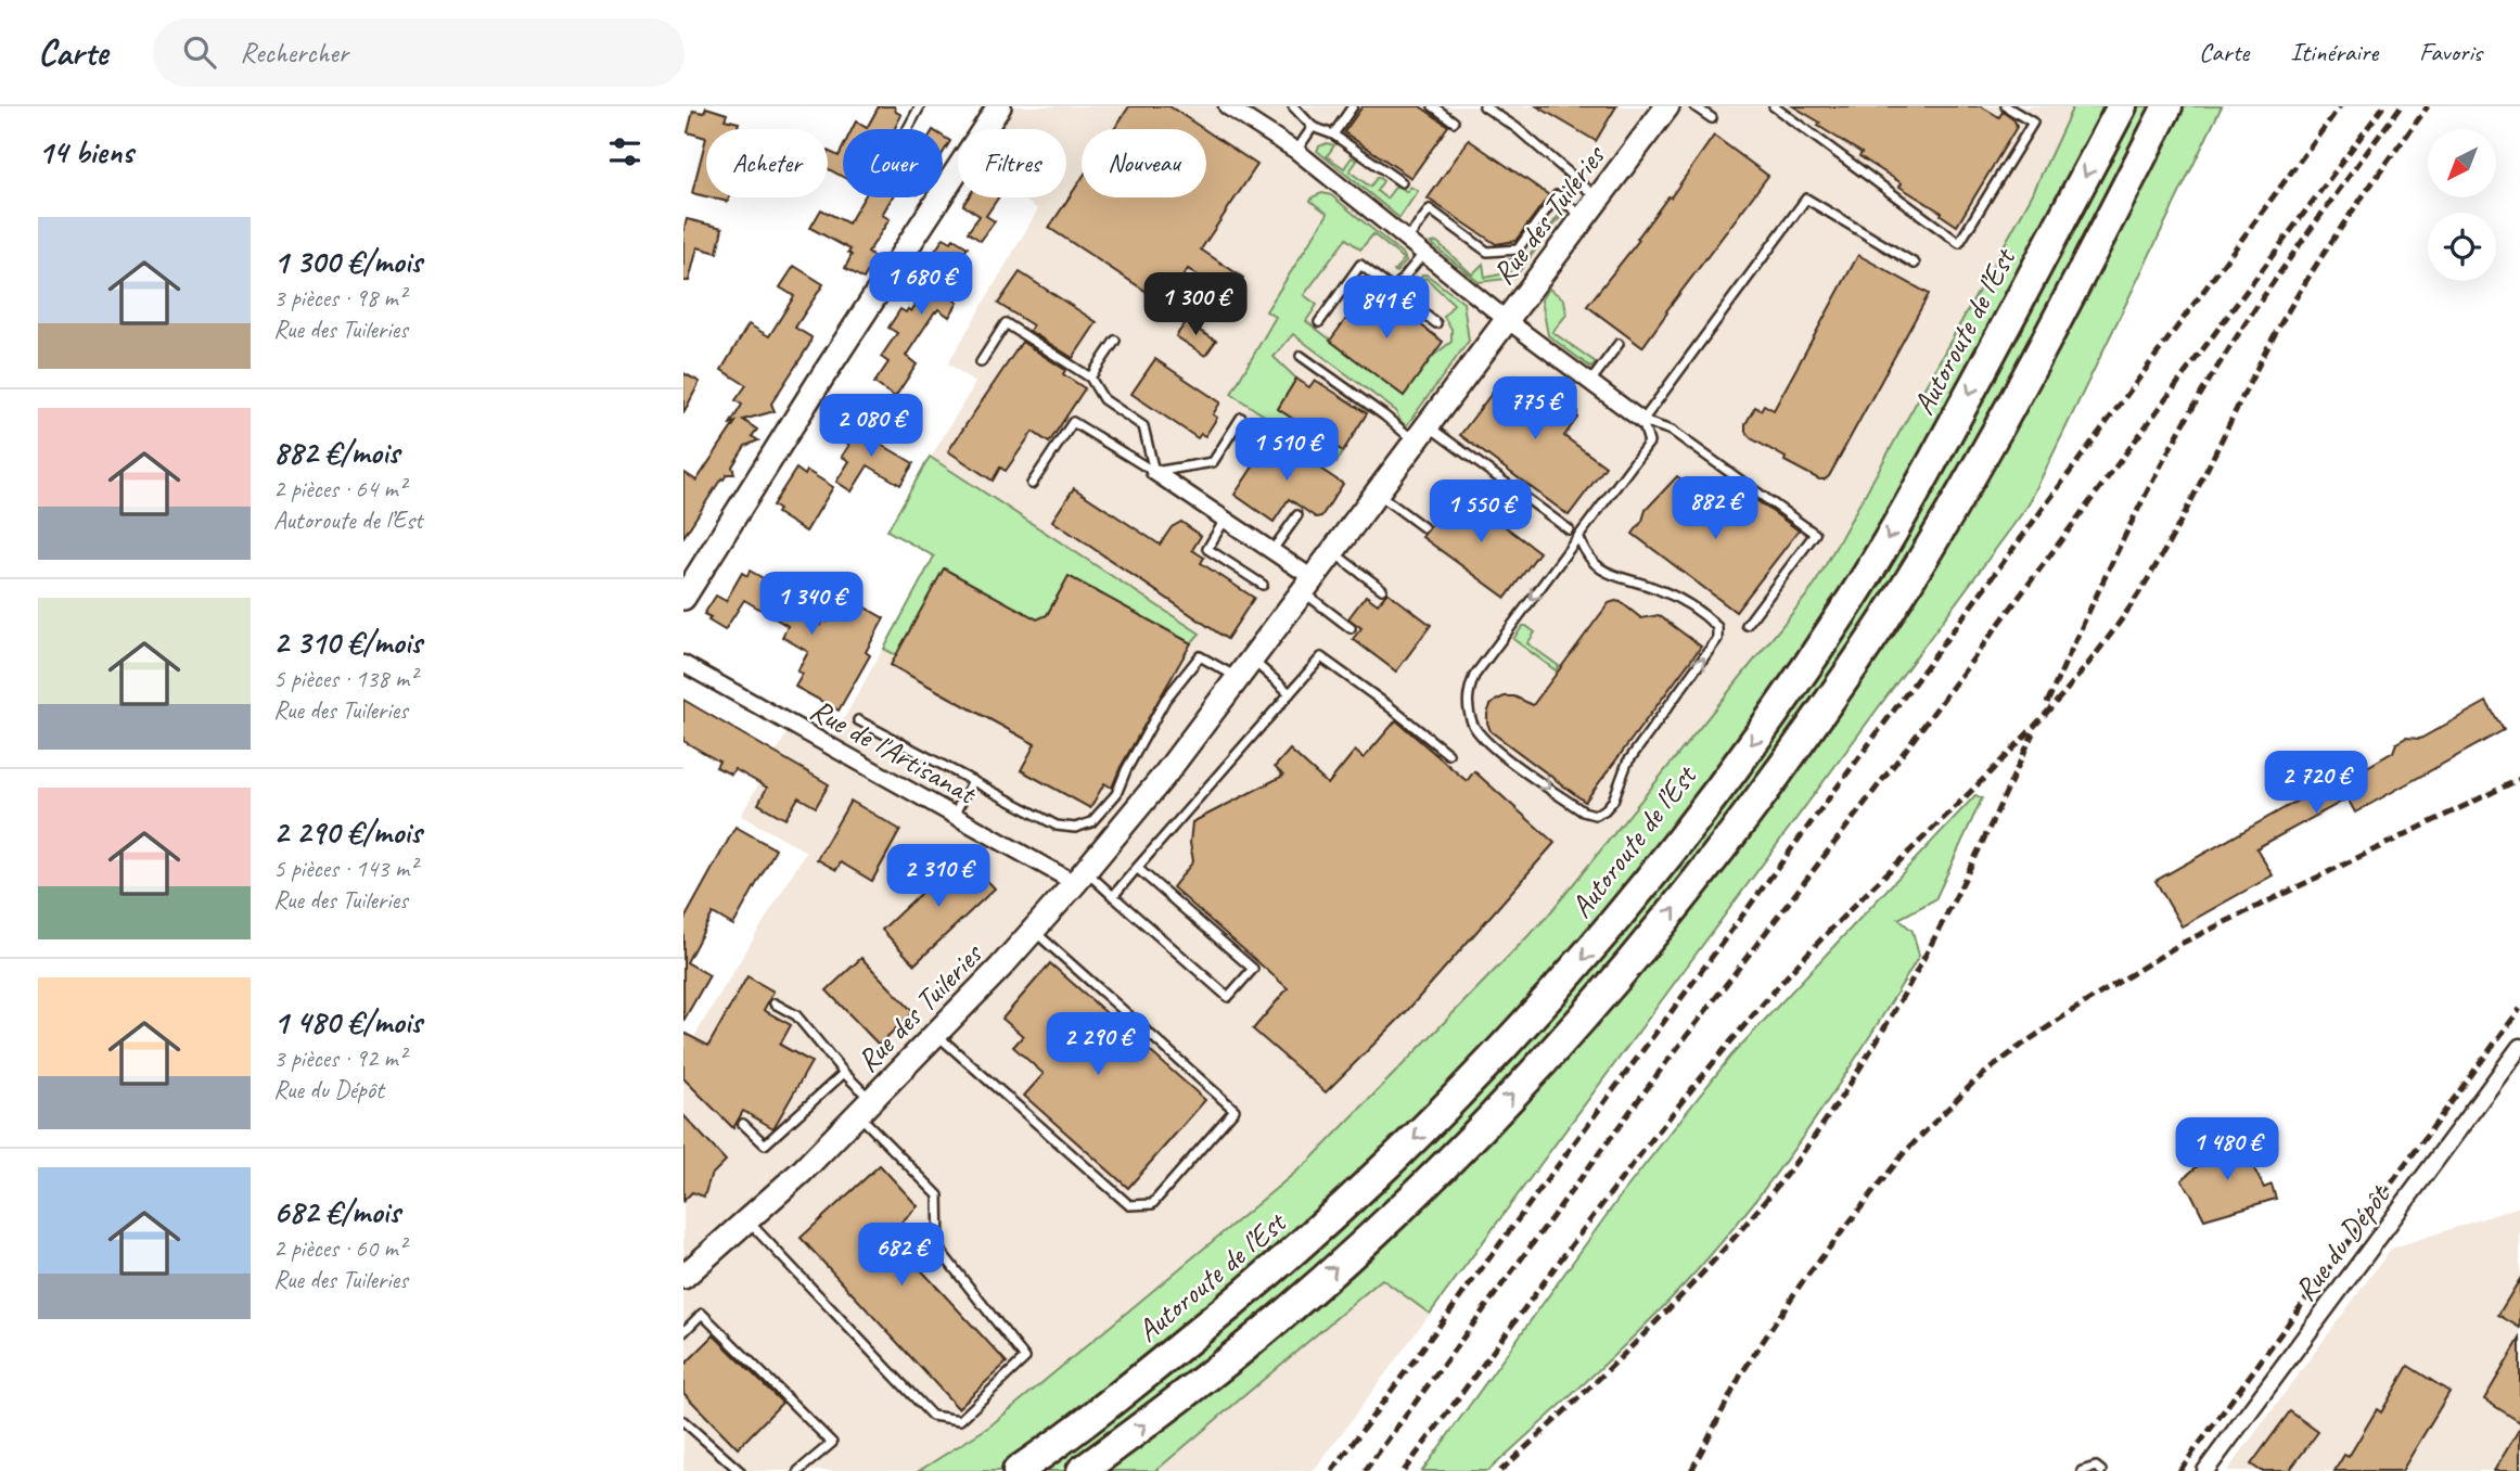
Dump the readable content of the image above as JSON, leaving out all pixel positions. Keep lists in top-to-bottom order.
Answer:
{
  "streets": {
    "highway": ["Autoroute de l’Est"],
    "street": ["Rue des Tuileries", "Rue de l'Artisanat", "Rue du Dépôt"]
  },
  "crossings": [
    ["Rue des Tuileries", "Rue de l'Artisanat"]
  ],
  "north": "bottom left",
  "page": {
    "header": "Carte",
    "search": "Rechercher",
    "nav": ["Carte", "Itinéraire", "Favoris"],
    "heading": "14 biens",
    "chip": [
      "Acheter",
      "Louer",
      "Filtres",
      "Nouveau"
    ],
    "list": [
      {
        "name": "1 300 €/mois",
        "note": "3 pièces · 98 m² · Rue des Tuileries"
      },
      {
        "name": "882 €/mois",
        "note": "2 pièces · 64 m² · Autoroute de l’Est"
      },
      {
        "name": "2 310 €/mois",
        "note": "5 pièces · 138 m² · Rue des Tuileries"
      },
      {
        "name": "2 290 €/mois",
        "note": "5 pièces · 143 m² · Rue des Tuileries"
      },
      {
        "name": "1 480 €/mois",
        "note": "3 pièces · 92 m² · Rue du Dépôt"
      },
      {
        "name": "682 €/mois",
        "note": "2 pièces · 60 m² · Rue des Tuileries"
      }
    ],
    "price": [
      "1 680 €",
      "1 300 €",
      "841 €",
      "775 €",
      "2 080 €",
      "1 510 €",
      "882 €",
      "1 550 €",
      "1 340 €",
      "2 720 €",
      "2 310 €",
      "2 290 €",
      "1 480 €",
      "682 €"
    ]
  }
}
